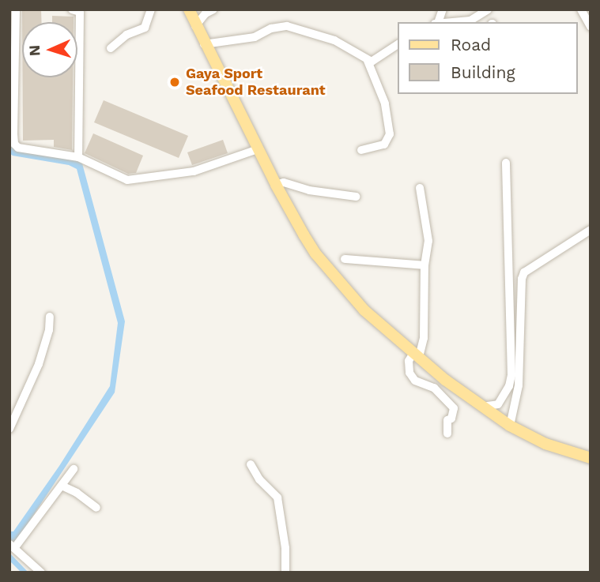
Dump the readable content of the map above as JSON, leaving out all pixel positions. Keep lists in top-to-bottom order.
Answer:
{
  "places": ["Gaya Sport Seafood Restaurant"],
  "legend": ["Road", "Building"],
  "north": "left"
}
